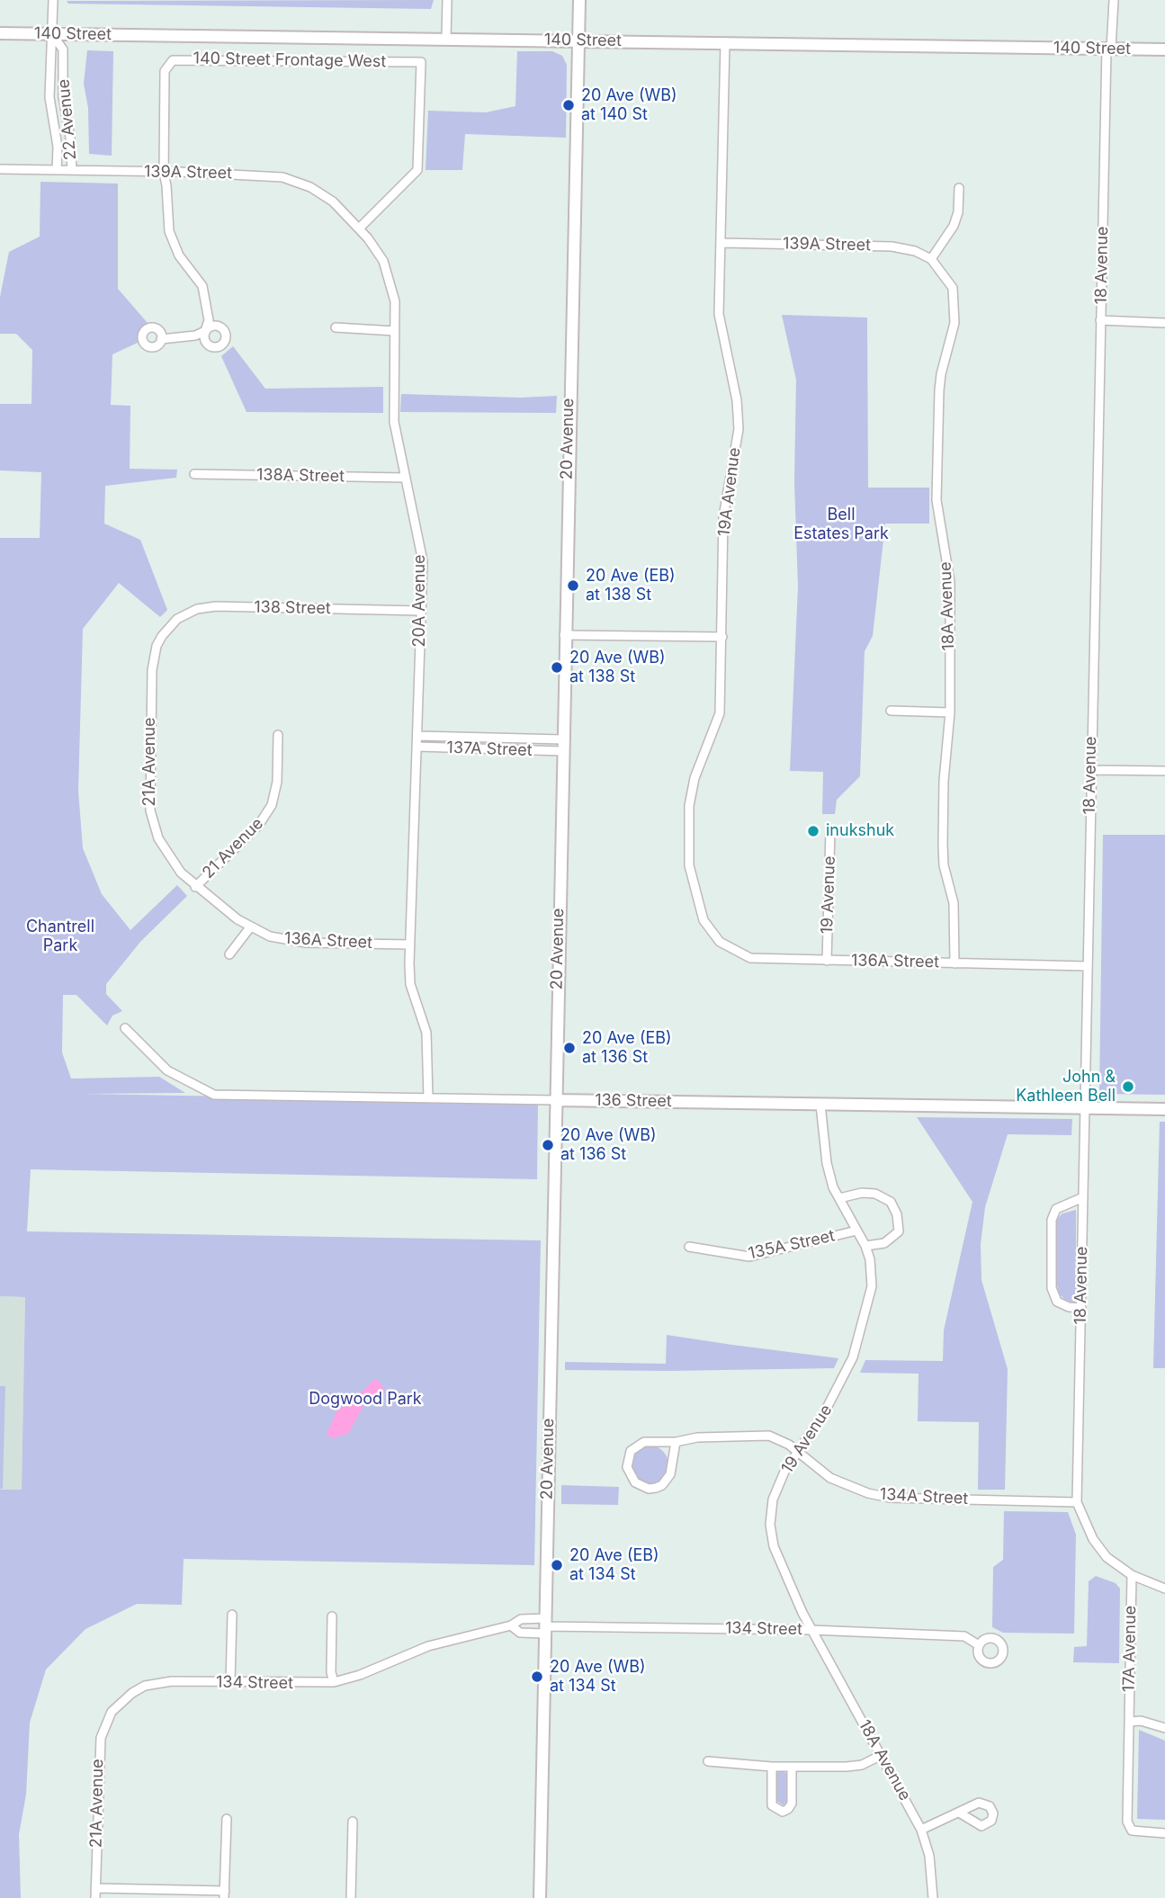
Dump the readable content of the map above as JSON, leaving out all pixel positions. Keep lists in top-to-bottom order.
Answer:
{
  "streets": {
    "street": [
      "140 Street",
      "140 Street Frontage West",
      "22 Avenue",
      "139A Street",
      "18 Avenue",
      "20 Avenue",
      "138A Street",
      "19A Avenue",
      "20A Avenue",
      "18A Avenue",
      "138 Street",
      "137A Street",
      "21A Avenue",
      "21 Avenue",
      "19 Avenue",
      "136A Street",
      "136 Street",
      "135A Street",
      "134A Street",
      "134 Street",
      "17A Avenue"
    ]
  },
  "crossings": [
    ["140 Street", "22 Avenue"],
    ["140 Street", "18 Avenue"],
    ["140 Street", "20 Avenue"],
    ["140 Street", "19A Avenue"],
    ["140 Street Frontage West", "139A Street"],
    ["140 Street Frontage West", "20A Avenue"],
    ["22 Avenue", "139A Street"],
    ["139A Street", "19A Avenue"],
    ["139A Street", "20A Avenue"],
    ["139A Street", "18A Avenue"],
    ["18 Avenue", "136A Street"],
    ["18 Avenue", "136 Street"],
    ["18 Avenue", "134A Street"],
    ["20 Avenue", "137A Street"],
    ["20 Avenue", "136 Street"],
    ["20 Avenue", "134 Street"],
    ["138A Street", "20A Avenue"],
    ["19A Avenue", "136A Street"],
    ["20A Avenue", "138 Street"],
    ["20A Avenue", "137A Street"],
    ["20A Avenue", "136A Street"],
    ["20A Avenue", "136 Street"],
    ["18A Avenue", "19 Avenue"],
    ["18A Avenue", "136A Street"],
    ["18A Avenue", "134 Street"],
    ["138 Street", "21A Avenue"],
    ["21A Avenue", "21 Avenue"],
    ["21A Avenue", "136A Street"],
    ["21A Avenue", "134 Street"],
    ["21 Avenue", "136A Street"],
    ["19 Avenue", "136A Street"],
    ["19 Avenue", "136 Street"],
    ["19 Avenue", "135A Street"],
    ["19 Avenue", "134A Street"],
    ["19 Avenue", "134 Street"]
  ],
  "parks": ["Bell Estates Park", "Chantrell Park", "Dogwood Park"],
  "places": [
    "20 Ave (WB) at 140 St",
    "20 Ave (EB) at 138 St",
    "20 Ave (WB) at 138 St",
    "inukshuk",
    "20 Ave (EB) at 136 St",
    "John & Kathleen Bell",
    "20 Ave (WB) at 136 St",
    "20 Ave (EB) at 134 St",
    "20 Ave (WB) at 134 St"
  ]
}
